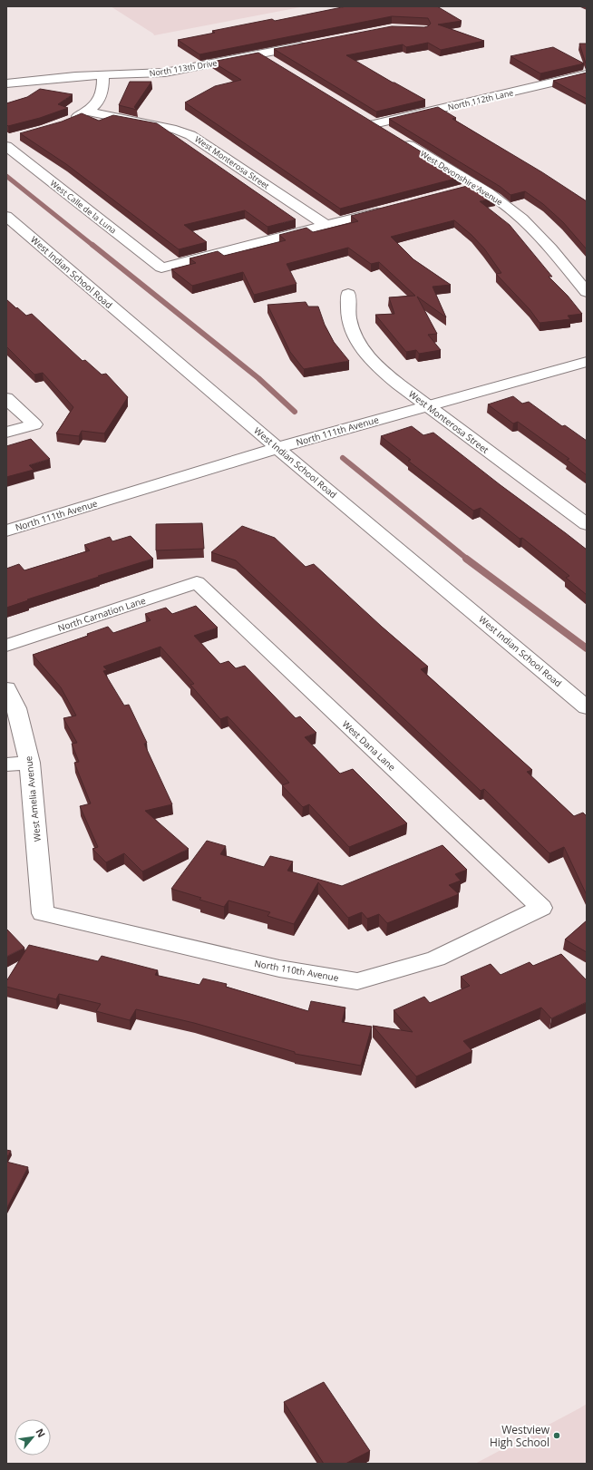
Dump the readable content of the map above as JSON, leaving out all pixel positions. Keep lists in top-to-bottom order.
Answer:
{
  "streets": {
    "street": [
      "North 113th Drive",
      "North 112th Lane",
      "West Monterosa Street",
      "West Devonshire Avenue",
      "West Calle de la Luna",
      "West Indian School Road",
      "North 111th Avenue",
      "North Carnation Lane",
      "West Dana Lane",
      "West Amelia Avenue",
      "North 110th Avenue"
    ]
  },
  "crossings": [
    ["North 112th Lane", "West Devonshire Avenue"],
    ["West Monterosa Street", "West Calle de la Luna"],
    ["West Monterosa Street", "North 111th Avenue"],
    ["West Indian School Road", "North 111th Avenue"],
    ["North Carnation Lane", "West Dana Lane"],
    ["West Dana Lane", "North 110th Avenue"],
    ["West Amelia Avenue", "North 110th Avenue"]
  ],
  "places": ["Westview High School"],
  "north": "top right"
}
